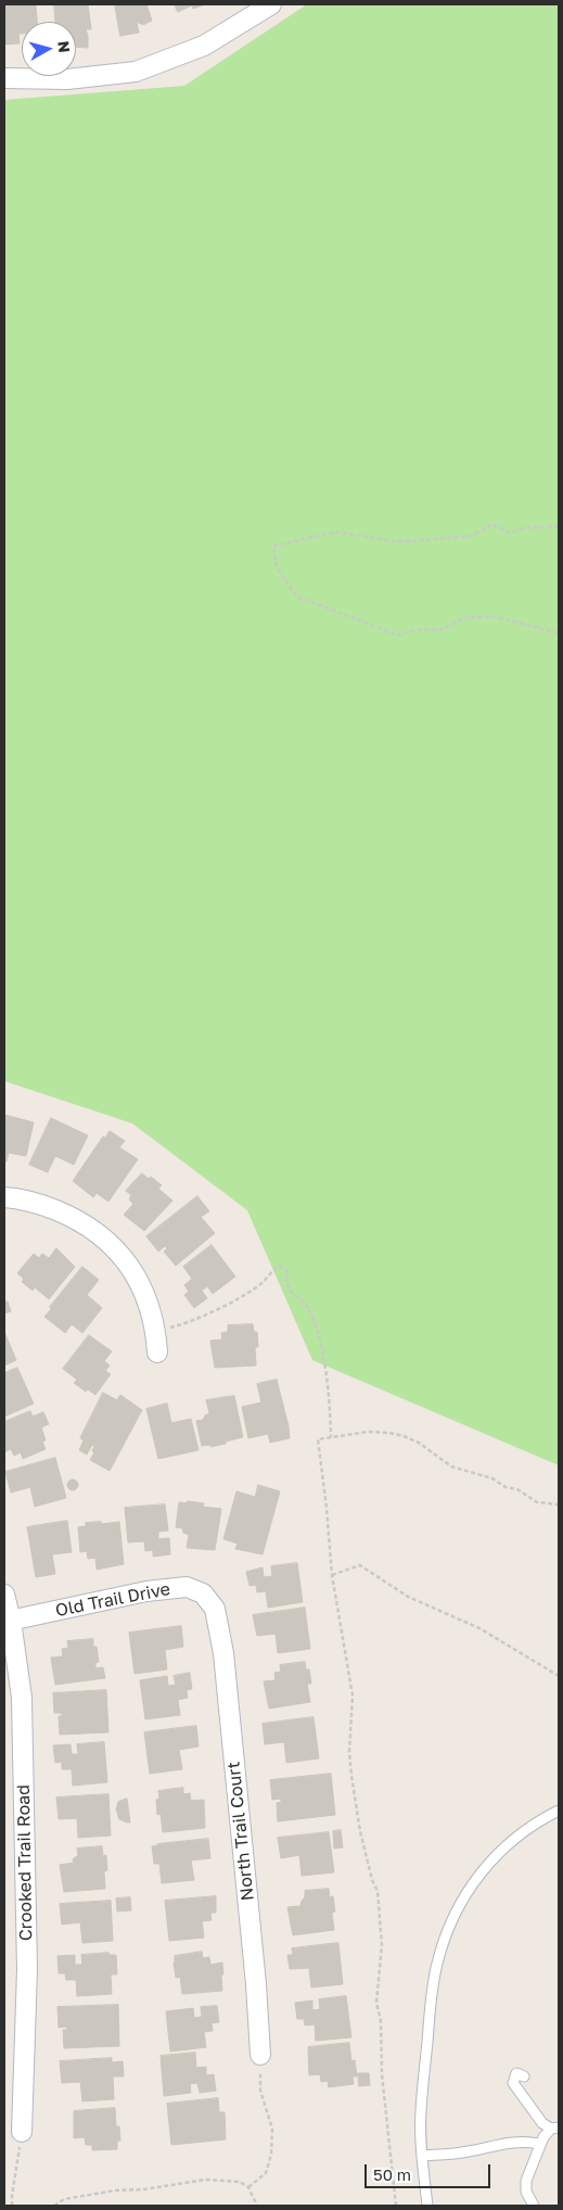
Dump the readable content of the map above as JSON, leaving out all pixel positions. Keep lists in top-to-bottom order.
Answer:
{
  "streets": {
    "street": ["Old Trail Drive", "North Trail Court", "Crooked Trail Road"]
  },
  "crossings": [
    ["Old Trail Drive", "North Trail Court"],
    ["Old Trail Drive", "Crooked Trail Road"]
  ],
  "scale_bar": "50 m",
  "north": "right"
}
